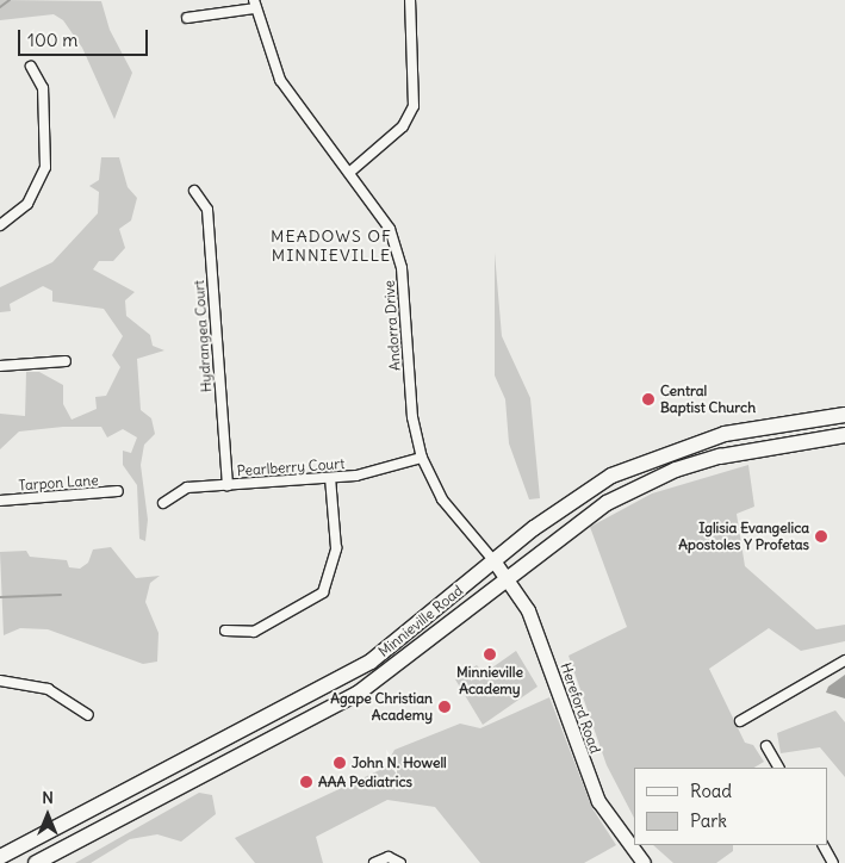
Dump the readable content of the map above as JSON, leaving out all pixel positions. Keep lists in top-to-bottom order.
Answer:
{
  "streets": {
    "main road": ["Minnieville Road"],
    "street": [
      "Andorra Drive",
      "Hydrangea Court",
      "Pearlberry Court",
      "Tarpon Lane",
      "Hereford Road"
    ]
  },
  "crossings": [
    ["Andorra Drive", "Pearlberry Court"],
    ["Andorra Drive", "Minnieville Road"],
    ["Andorra Drive", "Hereford Road"],
    ["Hydrangea Court", "Pearlberry Court"],
    ["Minnieville Road", "Hereford Road"]
  ],
  "districts": ["MEADOWS OF MINNIEVILLE"],
  "places": [
    "Central Baptist Church",
    "Iglisia Evangelica Apostoles Y Profetas",
    "Minnieville Academy",
    "Agape Christian Academy",
    "John N. Howell",
    "AAA Pediatrics"
  ],
  "legend": ["Road", "Park"],
  "scale_bar": "100 m",
  "north": "top"
}
